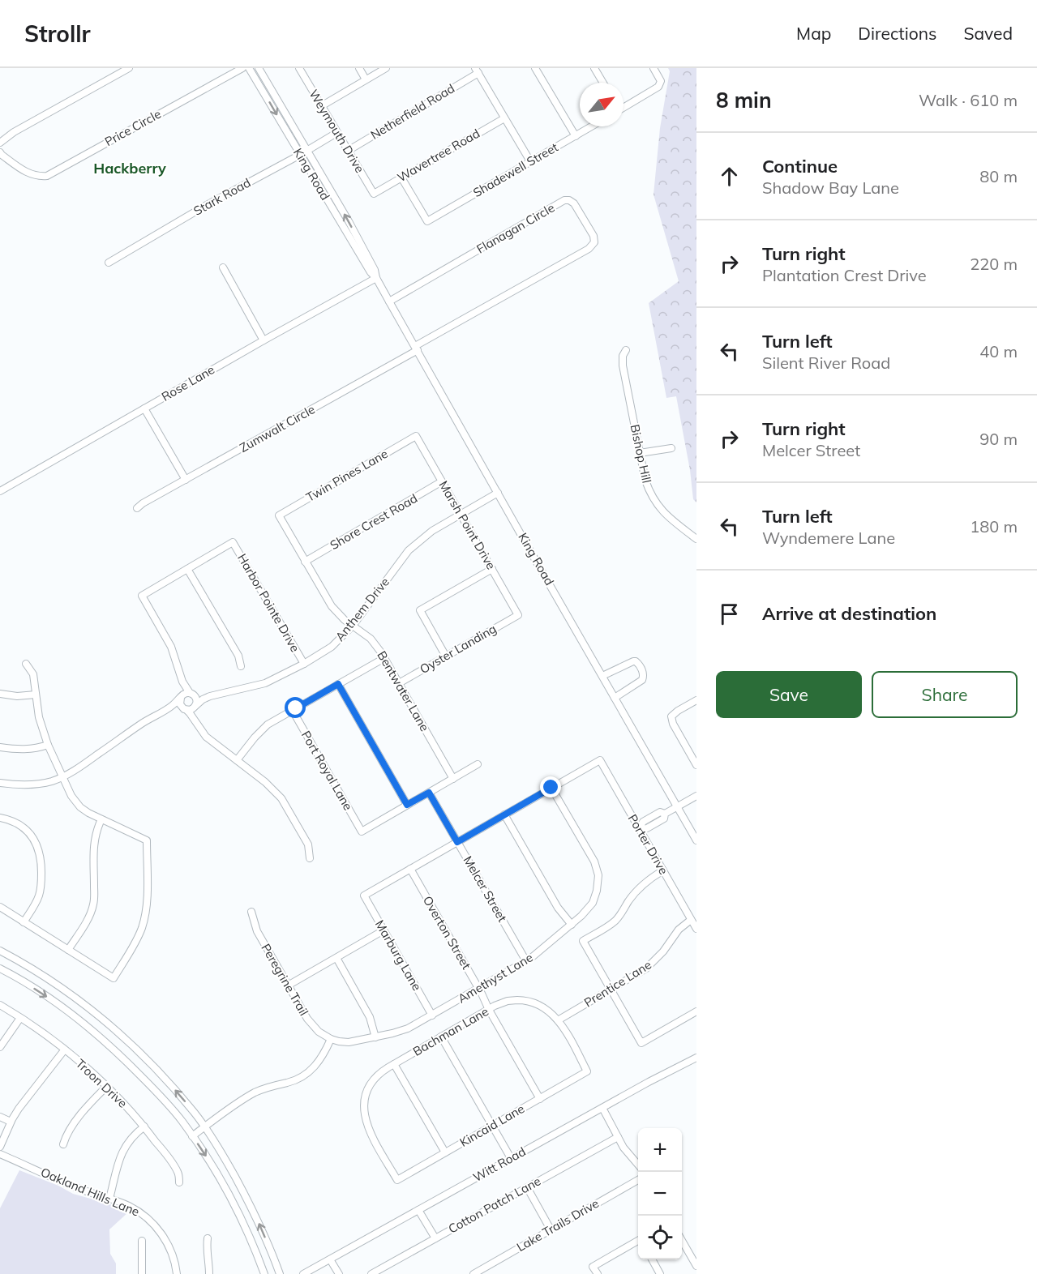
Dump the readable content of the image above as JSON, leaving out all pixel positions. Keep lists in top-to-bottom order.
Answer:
{
  "streets": {
    "street": [
      "Netherfield Road",
      "Price Circle",
      "Weymouth Drive",
      "Wavertree Road",
      "Shadewell Street",
      "King Road",
      "Stark Road",
      "Flanagan Circle",
      "Rose Lane",
      "Zumwalt Circle",
      "Bishop Hill",
      "Twin Pines Lane",
      "Shore Crest Road",
      "Marsh Point Drive",
      "Harbor Pointe Drive",
      "Anthem Drive",
      "Oyster Landing",
      "Bentwater Lane",
      "Port Royal Lane",
      "Porter Drive",
      "Melcer Street",
      "Overton Street",
      "Marburg Lane",
      "Amethyst Lane",
      "Peregrine Trail",
      "Prentice Lane",
      "Bachman Lane",
      "Troon Drive",
      "Kincaid Lane",
      "Witt Road",
      "Oakland Hills Lane",
      "Cotton Patch Lane",
      "Lake Trails Drive"
    ]
  },
  "crossings": [
    ["Netherfield Road", "Weymouth Drive"],
    ["Weymouth Drive", "Wavertree Road"],
    ["Weymouth Drive", "Stark Road"],
    ["Wavertree Road", "Shadewell Street"],
    ["King Road", "Stark Road"],
    ["King Road", "Flanagan Circle"],
    ["King Road", "Rose Lane"],
    ["King Road", "Zumwalt Circle"],
    ["King Road", "Anthem Drive"],
    ["Flanagan Circle", "Zumwalt Circle"],
    ["Twin Pines Lane", "Marsh Point Drive"],
    ["Twin Pines Lane", "Bentwater Lane"],
    ["Shore Crest Road", "Marsh Point Drive"],
    ["Shore Crest Road", "Bentwater Lane"],
    ["Marsh Point Drive", "Anthem Drive"],
    ["Marsh Point Drive", "Oyster Landing"],
    ["Harbor Pointe Drive", "Anthem Drive"],
    ["Anthem Drive", "Bentwater Lane"],
    ["Oyster Landing", "Bentwater Lane"],
    ["Porter Drive", "Amethyst Lane"],
    ["Porter Drive", "Prentice Lane"],
    ["Melcer Street", "Amethyst Lane"],
    ["Overton Street", "Marburg Lane"],
    ["Overton Street", "Amethyst Lane"],
    ["Overton Street", "Bachman Lane"],
    ["Overton Street", "Kincaid Lane"],
    ["Marburg Lane", "Amethyst Lane"],
    ["Amethyst Lane", "Peregrine Trail"],
    ["Prentice Lane", "Bachman Lane"],
    ["Prentice Lane", "Kincaid Lane"],
    ["Bachman Lane", "Kincaid Lane"]
  ],
  "districts": ["Hackberry"],
  "north": "top right",
  "page": {
    "header": "Strollr",
    "nav": ["Map", "Directions", "Saved"],
    "heading": ["8 min", "Walk · 610 m"],
    "list": [
      ["Continue", "Shadow Bay Lane", "80 m"],
      ["Turn right", "Plantation Crest Drive", "220 m"],
      ["Turn left", "Silent River Road", "40 m"],
      ["Turn right", "Melcer Street", "90 m"],
      ["Turn left", "Wyndemere Lane", "180 m"],
      "Arrive at destination"
    ],
    "buttons": ["Save", "Share"],
    "map_buttons": ["+", "−"]
  }
}
